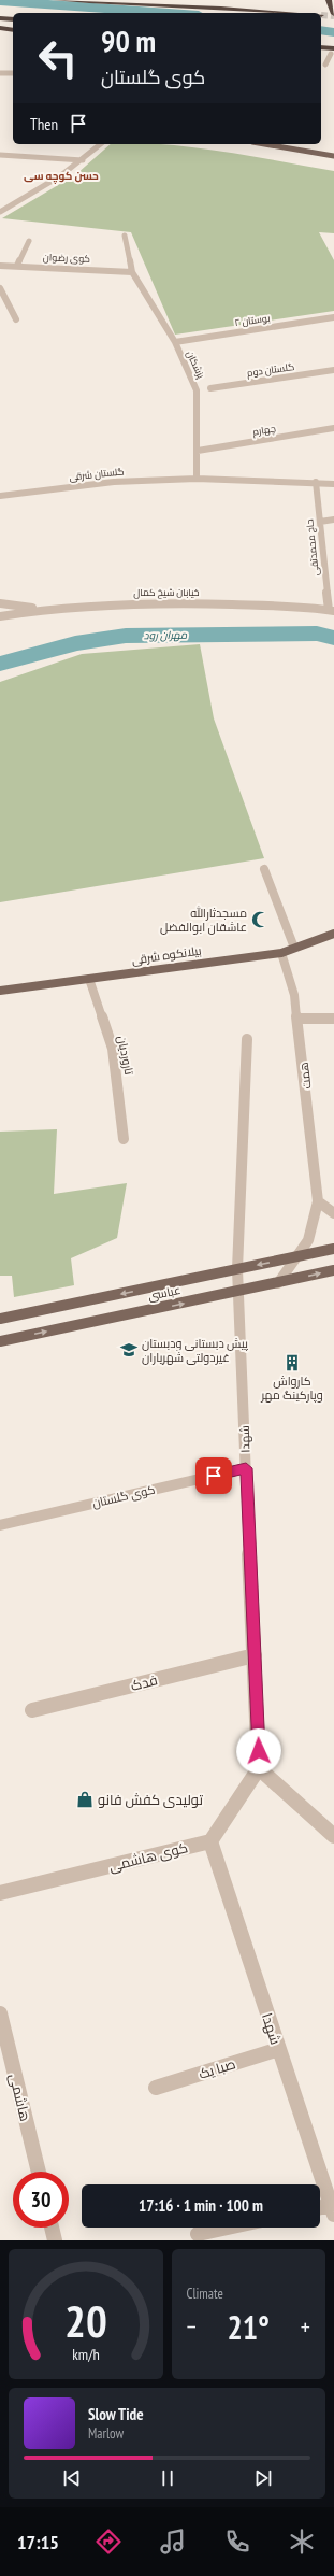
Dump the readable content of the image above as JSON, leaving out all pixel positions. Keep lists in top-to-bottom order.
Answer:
{
  "streets": {
    "main road": ["بیلانکوه شرقی", "عباسى"],
    "street": [
      "کوی رضوان",
      "بوستان ۲",
      "پزشکان",
      "گلستان دوم",
      "چهارم",
      "گلستان شرقی",
      "حاج محمدتقی",
      "خیابان شیخ کمال",
      "تاروردیان",
      "همت",
      "شهدا",
      "کوی گلستان",
      "فدک",
      "کوی هاشمی",
      "صبا یک",
      "هاشمی"
    ]
  },
  "crossings": [
    ["کوی رضوان", "پزشکان"],
    ["بوستان ۲", "پزشکان"],
    ["پزشکان", "چهارم"],
    ["پزشکان", "گلستان شرقی"],
    ["گلستان شرقی", "حاج محمدتقی"],
    ["حاج محمدتقی", "خیابان شیخ کمال"],
    ["بیلانکوه شرقی", "تاروردیان"],
    ["بیلانکوه شرقی", "همت"],
    ["همت", "عباسى"],
    ["عباسى", "شهدا"],
    ["شهدا", "کوی گلستان"],
    ["شهدا", "فدک"],
    ["شهدا", "کوی هاشمی"],
    ["شهدا", "صبا یک"]
  ],
  "districts": ["حسن کوچه سی"],
  "water": ["مهران رود"],
  "places": {
    "mosque": ["مسجدثارالله عاشقان ابوالفضل"],
    "school or university": ["پیش دبستانی ودبستان غیردولتی شهریاران"],
    "building": ["کارواش وپارکینگ مهر"],
    "shop": ["تولیدی کفش فانو"]
  },
  "page": {
    "turn": ["90 m", "کوی گلستان"],
    "then": "Then",
    "limit": "30",
    "trip": "17:16 · 1 min · 100 m",
    "tile": "Climate",
    "heat": ["−", "21°", "+"],
    "song": ["Slow Tide", "Marlow"],
    "tabs": "17:15",
    "gauge": ["20", "km/h"]
  }
}
